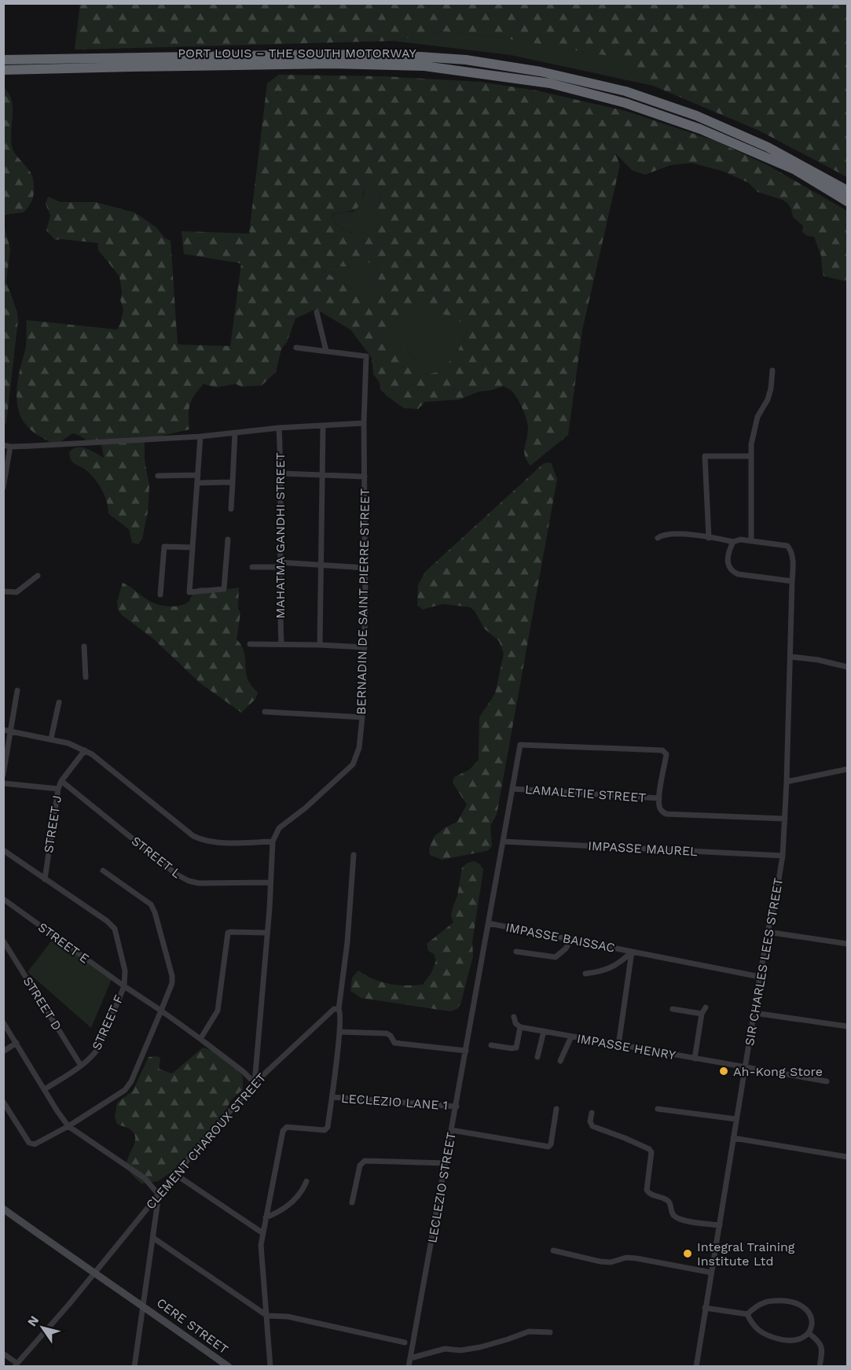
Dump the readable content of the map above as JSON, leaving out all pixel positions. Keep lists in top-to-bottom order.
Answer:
{
  "streets": {
    "highway": ["PORT LOUIS – THE SOUTH MOTORWAY"],
    "street": [
      "MAHATMA GANDHI STREET",
      "BERNADIN DE SAINT PIERRE STREET",
      "LAMALETIE STREET",
      "STREET J",
      "IMPASSE MAUREL",
      "STREET L",
      "IMPASSE BAISSAC",
      "STREET E",
      "SIR CHARLES LEES STREET",
      "STREET D",
      "STREET F",
      "IMPASSE HENRY",
      "LECLEZIO LANE 1",
      "CLEMENT CHAROUX STREET",
      "LECLEZIO STREET",
      "CERE STREET"
    ]
  },
  "crossings": [
    ["LAMALETIE STREET", "LECLEZIO STREET"],
    ["STREET J", "STREET L"],
    ["IMPASSE MAUREL", "SIR CHARLES LEES STREET"],
    ["IMPASSE MAUREL", "LECLEZIO STREET"],
    ["IMPASSE BAISSAC", "SIR CHARLES LEES STREET"],
    ["IMPASSE BAISSAC", "IMPASSE HENRY"],
    ["IMPASSE BAISSAC", "LECLEZIO STREET"],
    ["STREET E", "STREET F"],
    ["STREET E", "CLEMENT CHAROUX STREET"],
    ["SIR CHARLES LEES STREET", "IMPASSE HENRY"],
    ["STREET D", "STREET F"],
    ["LECLEZIO LANE 1", "LECLEZIO STREET"],
    ["CLEMENT CHAROUX STREET", "CERE STREET"]
  ],
  "places": ["Ah-Kong Store", "Integral Training Institute Ltd"],
  "north": "top left"
}
